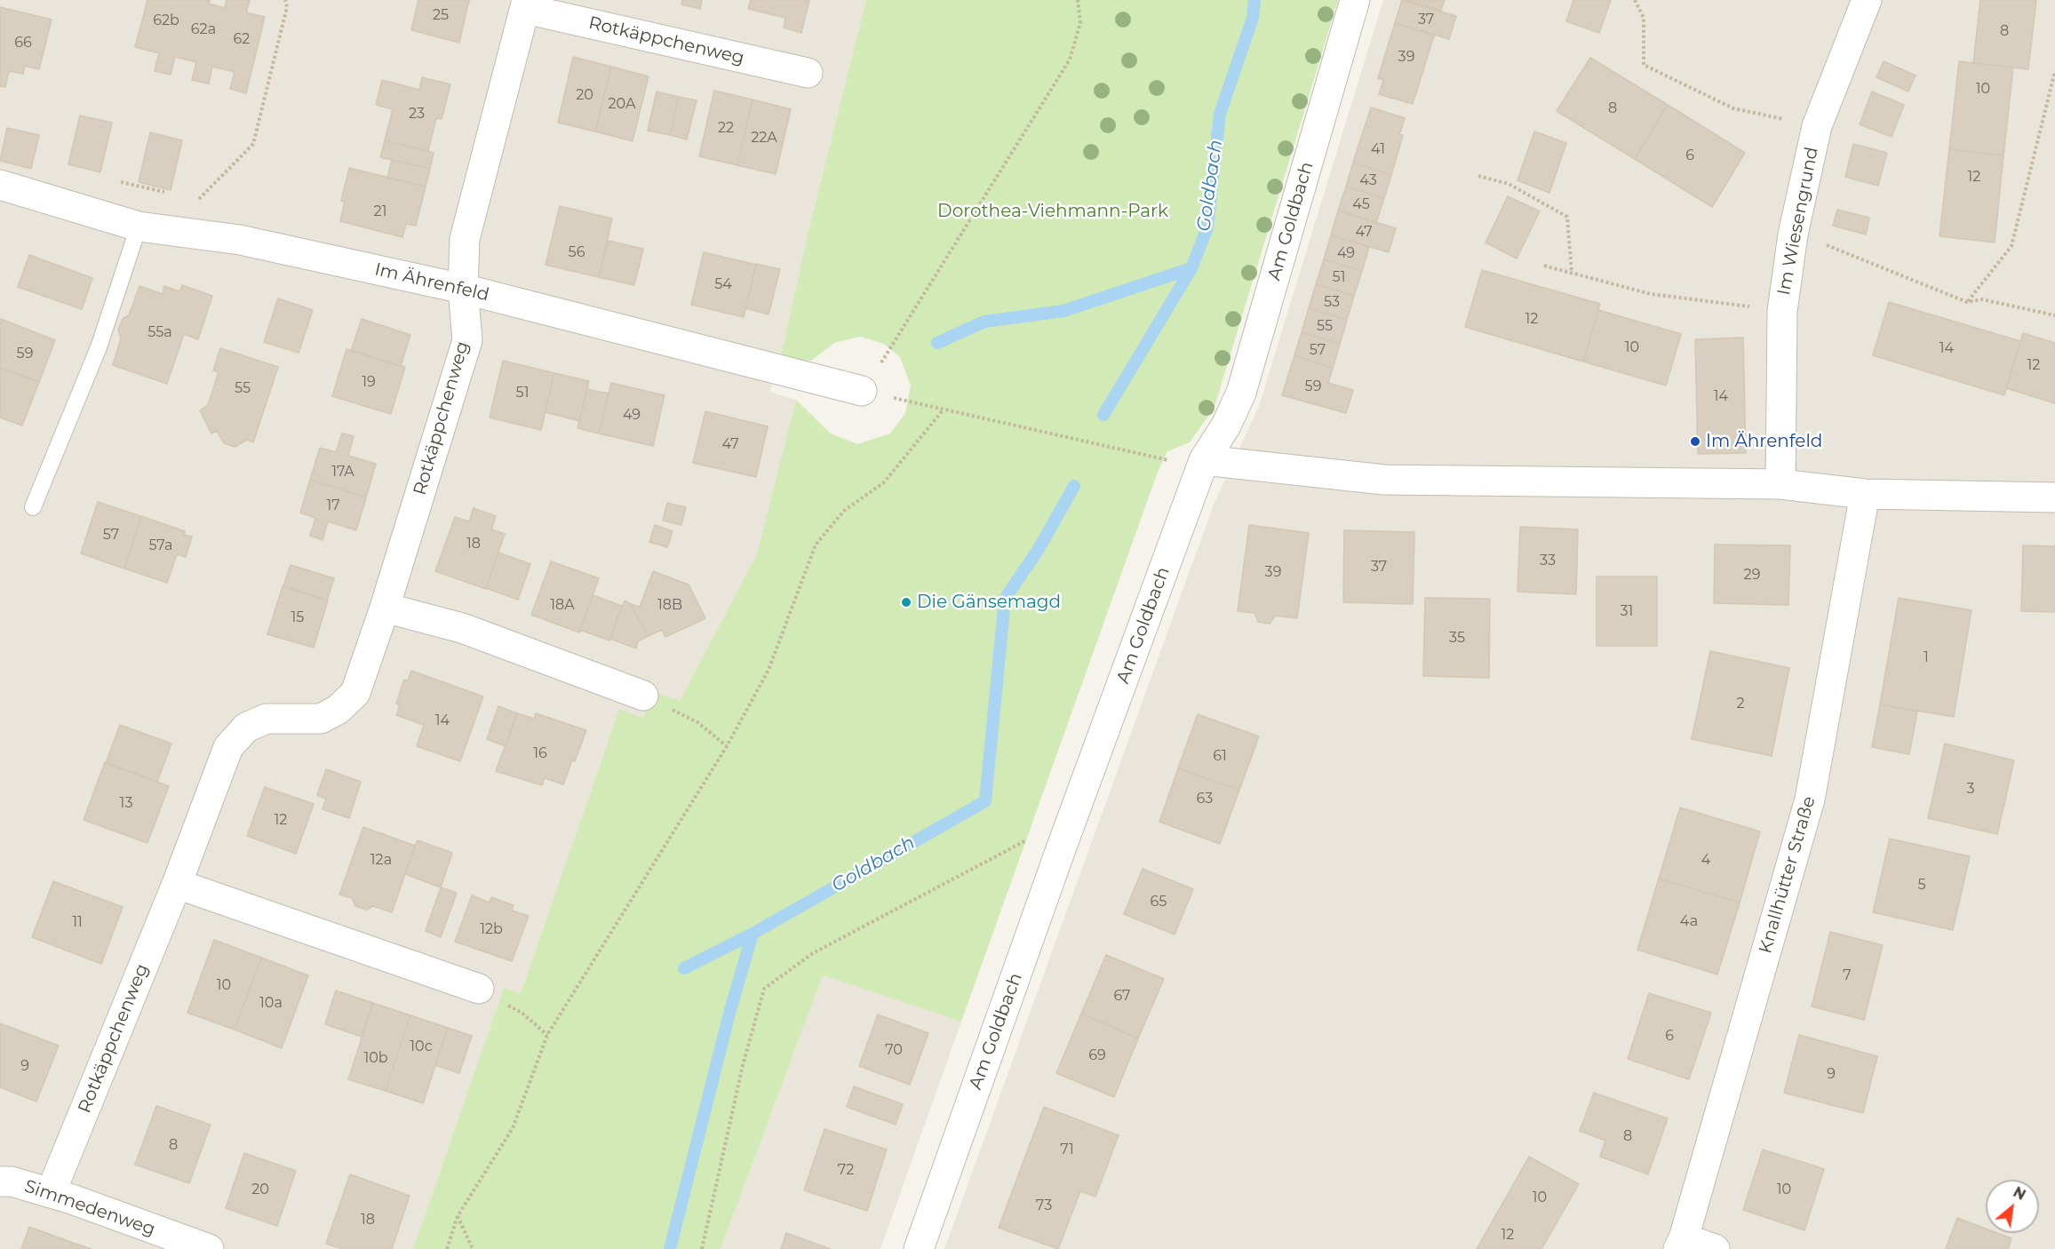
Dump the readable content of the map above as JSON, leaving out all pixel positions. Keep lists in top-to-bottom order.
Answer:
{
  "streets": {
    "street": [
      "Rotkäppchenweg",
      "Am Goldbach",
      "Im Wiesengrund",
      "Im Ährenfeld",
      "Knallhütter Straße",
      "Simmedenweg"
    ]
  },
  "crossings": [
    ["Rotkäppchenweg", "Im Ährenfeld"],
    ["Rotkäppchenweg", "Simmedenweg"]
  ],
  "water": ["Goldbach"],
  "parks": ["Dorothea-Viehmann-Park"],
  "places": ["Im Ährenfeld", "Die Gänsemagd"],
  "house_numbers": [
    "25",
    "37",
    "62b",
    "62a",
    "8",
    "62",
    "66",
    "39",
    "10",
    "20",
    "20A",
    "8",
    "23",
    "22",
    "22A",
    "41",
    "6",
    "12",
    "43",
    "45",
    "21",
    "47",
    "56",
    "49",
    "51",
    "54",
    "53",
    "12",
    "55",
    "55a",
    "10",
    "14",
    "57",
    "59",
    "12",
    "19",
    "59",
    "55",
    "51",
    "14",
    "49",
    "47",
    "17A",
    "17",
    "57",
    "18",
    "57a",
    "33",
    "37",
    "39",
    "29",
    "18A",
    "18B",
    "31",
    "15",
    "35",
    "1",
    "2",
    "14",
    "16",
    "61",
    "3",
    "63",
    "13",
    "12",
    "12a",
    "4",
    "5",
    "65",
    "4a",
    "11",
    "12b",
    "7",
    "10",
    "67",
    "10a",
    "6",
    "10c",
    "70",
    "69",
    "10b",
    "9",
    "9",
    "8",
    "8",
    "71",
    "72",
    "20",
    "10",
    "10",
    "73",
    "18",
    "12"
  ],
  "north": "top right"
}
